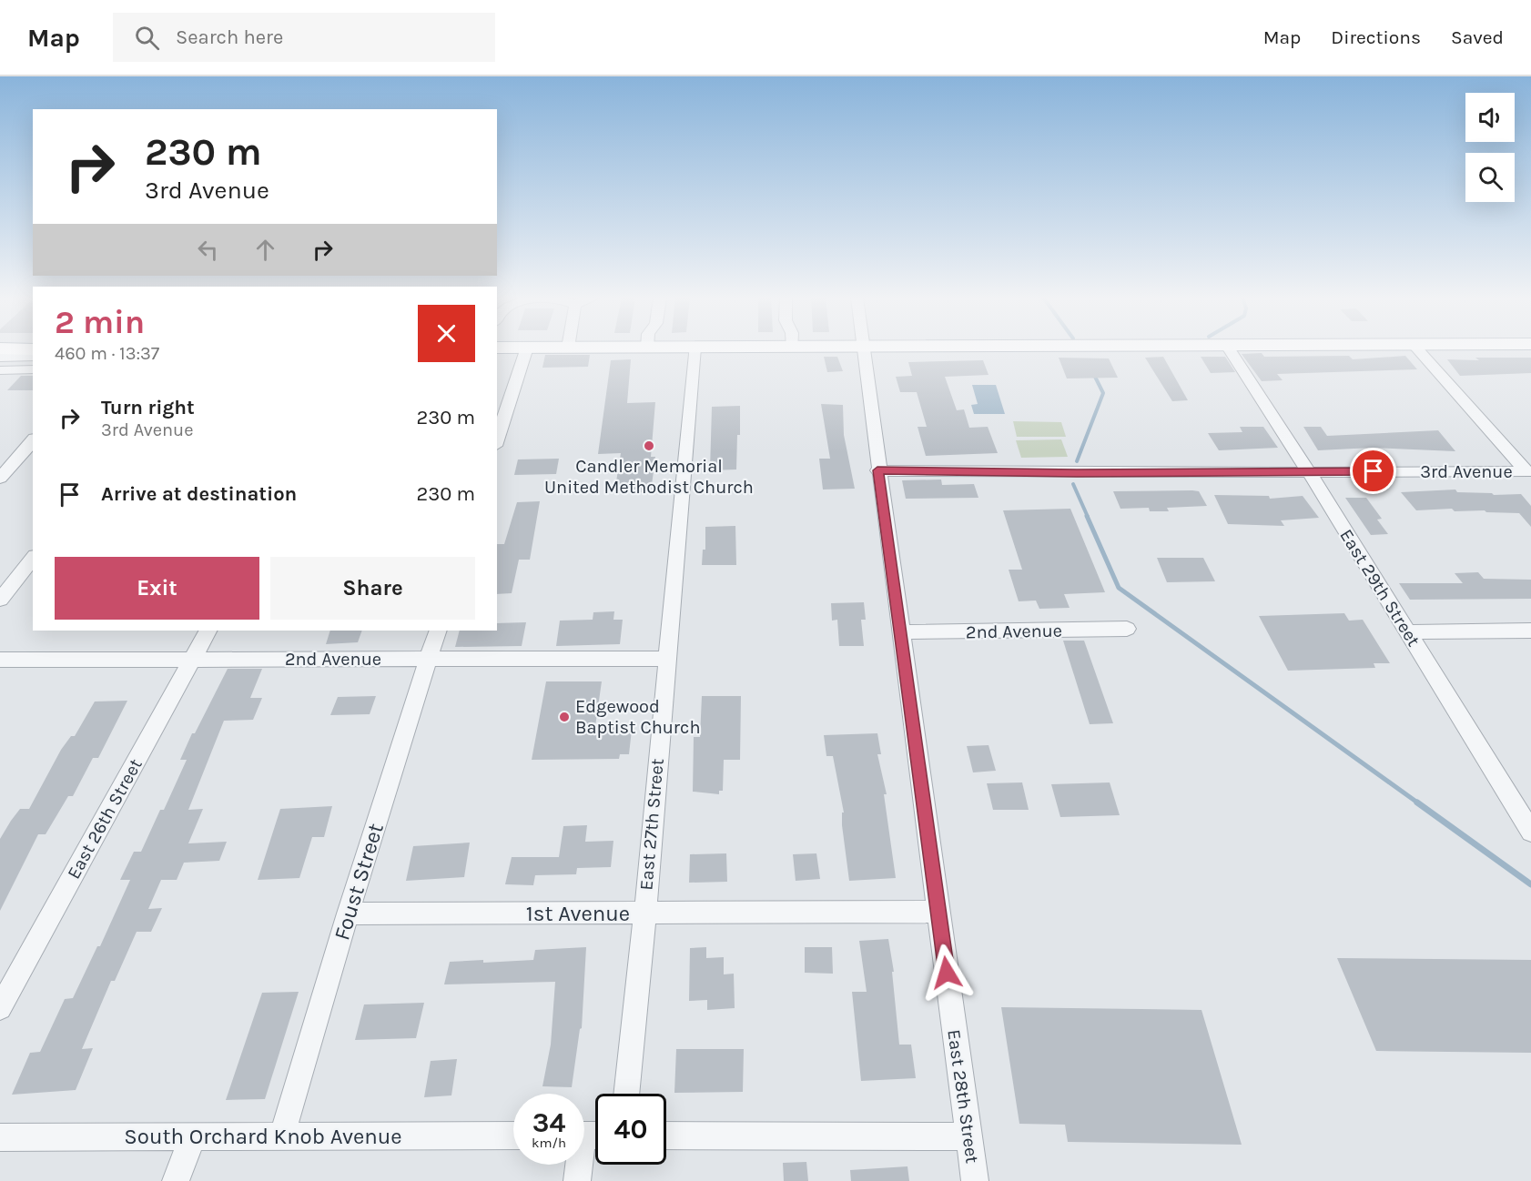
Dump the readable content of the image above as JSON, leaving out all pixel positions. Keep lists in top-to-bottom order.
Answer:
{
  "streets": {
    "street": [
      "3rd Avenue",
      "East 29th Street",
      "2nd Avenue",
      "East 26th Street",
      "East 27th Street",
      "Foust Street",
      "1st Avenue",
      "East 28th Street",
      "South Orchard Knob Avenue"
    ]
  },
  "crossings": [
    ["3rd Avenue", "East 29th Street"],
    ["3rd Avenue", "East 28th Street"],
    ["2nd Avenue", "East 26th Street"],
    ["2nd Avenue", "East 27th Street"],
    ["2nd Avenue", "Foust Street"],
    ["2nd Avenue", "East 28th Street"],
    ["East 27th Street", "1st Avenue"],
    ["Foust Street", "1st Avenue"],
    ["Foust Street", "South Orchard Knob Avenue"],
    ["1st Avenue", "East 28th Street"]
  ],
  "places": ["Candler Memorial United Methodist Church", "Edgewood Baptist Church"],
  "page": {
    "header": "Map",
    "search": "Search here",
    "nav": ["Map", "Directions", "Saved"],
    "turn": ["230 m", "3rd Avenue"],
    "heading": ["2 min", "460 m · 13:37"],
    "list": [
      {
        "name": "Turn right",
        "note": "3rd Avenue",
        "value": "230 m"
      },
      {
        "name": "Arrive at destination",
        "value": "230 m"
      }
    ],
    "buttons": ["Exit", "Share"],
    "speed": "34 km/h",
    "limit": "40"
  }
}
